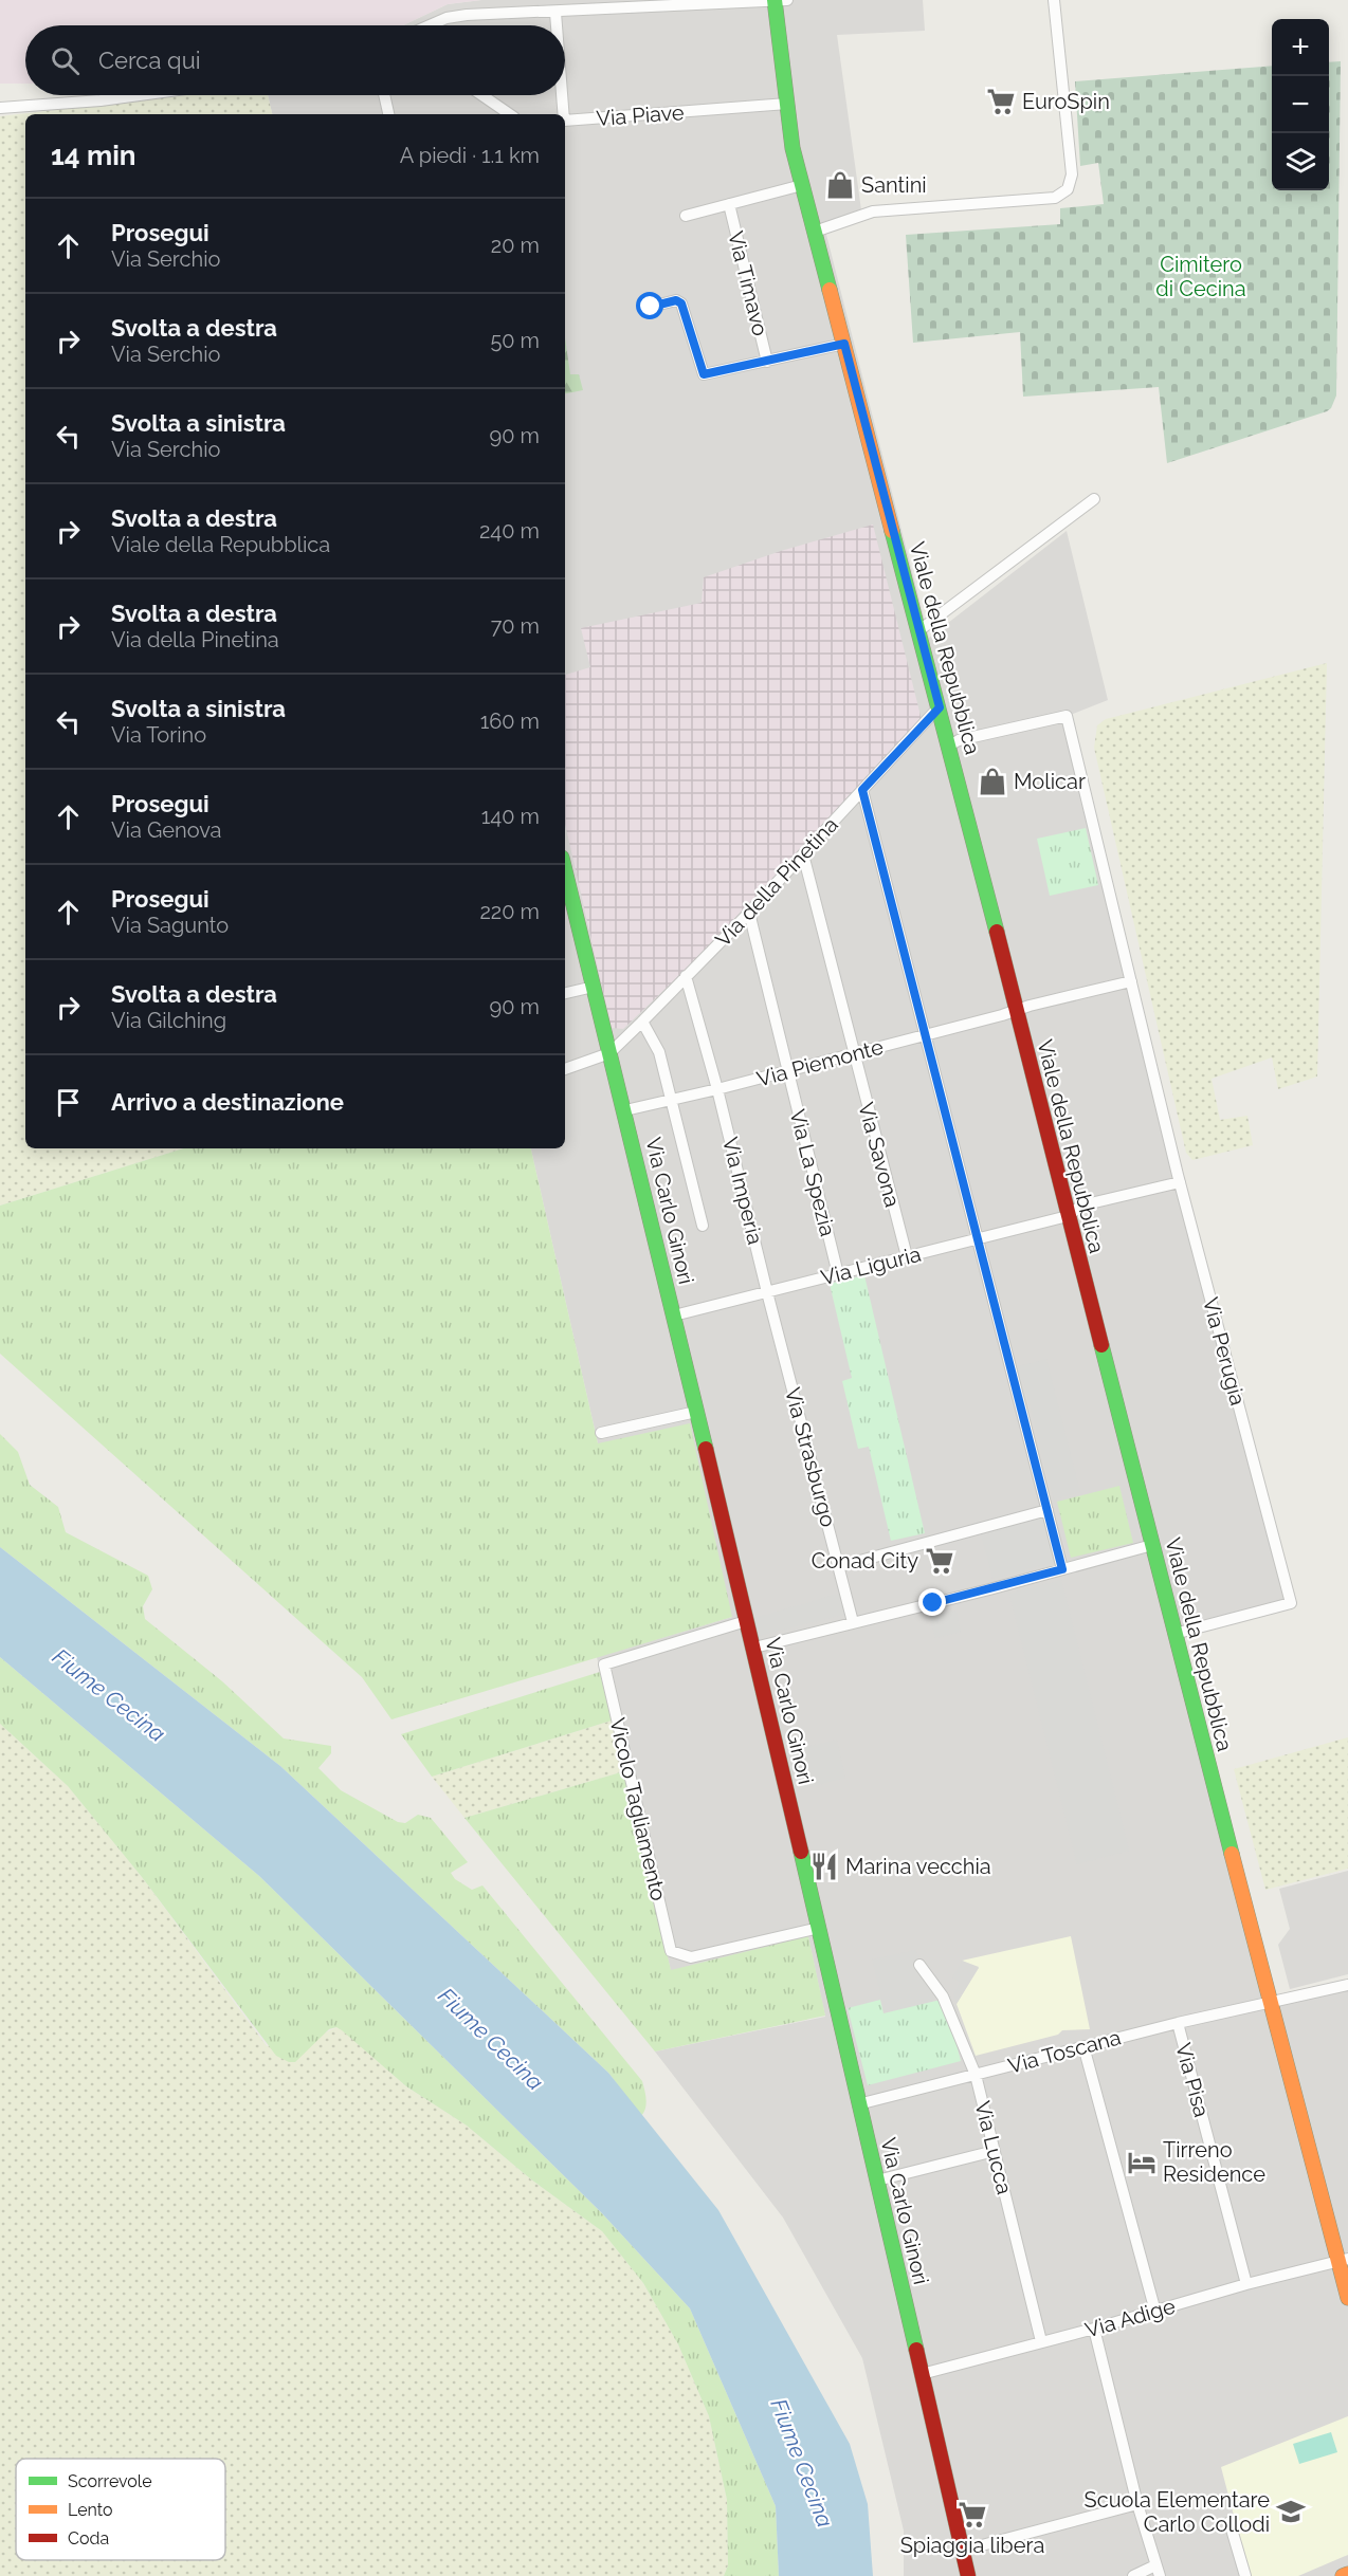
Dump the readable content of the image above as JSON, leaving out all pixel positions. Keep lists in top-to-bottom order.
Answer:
{
  "streets": {
    "street": [
      "Via Piave",
      "Via Timavo",
      "Viale della Repubblica",
      "Via della Pinetina",
      "Via Piemonte",
      "Via Savona",
      "Via La Spezia",
      "Via Imperia",
      "Via Carlo Ginori",
      "Via Liguria",
      "Via Perugia",
      "Via Strasburgo",
      "Vicolo Tagliamento",
      "Via Toscana",
      "Via Pisa",
      "Via Lucca",
      "Via Adige"
    ]
  },
  "crossings": [
    ["Via Piave", "Viale della Repubblica"],
    ["Viale della Repubblica", "Via della Pinetina"],
    ["Viale della Repubblica", "Via Piemonte"],
    ["Viale della Repubblica", "Via Liguria"],
    ["Viale della Repubblica", "Via Perugia"],
    ["Viale della Repubblica", "Via Toscana"],
    ["Viale della Repubblica", "Via Adige"],
    ["Via della Pinetina", "Via Savona"],
    ["Via della Pinetina", "Via La Spezia"],
    ["Via della Pinetina", "Via Imperia"],
    ["Via della Pinetina", "Via Carlo Ginori"],
    ["Via Piemonte", "Via Savona"],
    ["Via Piemonte", "Via La Spezia"],
    ["Via Piemonte", "Via Imperia"],
    ["Via Piemonte", "Via Carlo Ginori"],
    ["Via Piemonte", "Via Perugia"],
    ["Via Savona", "Via Liguria"],
    ["Via La Spezia", "Via Liguria"],
    ["Via Imperia", "Via Liguria"],
    ["Via Imperia", "Via Strasburgo"],
    ["Via Carlo Ginori", "Via Liguria"],
    ["Via Carlo Ginori", "Vicolo Tagliamento"],
    ["Via Carlo Ginori", "Via Toscana"],
    ["Via Carlo Ginori", "Via Adige"],
    ["Via Liguria", "Via Perugia"],
    ["Via Liguria", "Via Strasburgo"],
    ["Via Toscana", "Via Pisa"],
    ["Via Toscana", "Via Lucca"],
    ["Via Pisa", "Via Adige"],
    ["Via Lucca", "Via Adige"]
  ],
  "water": ["Fiume Cecina"],
  "parks": ["Cimitero di Cecina"],
  "places": {
    "supermarket": ["EuroSpin", "Conad City", "Spiaggia libera"],
    "shop": ["Santini", "Molicar"],
    "restaurant": ["Marina vecchia"],
    "hotel": ["Tirreno Residence"],
    "school or university": ["Scuola Elementare Carlo Collodi"]
  },
  "legend": ["Scorrevole", "Lento", "Coda"],
  "page": {
    "map_buttons": ["+", "−"],
    "search": "Cerca qui",
    "heading": ["14 min", "A piedi · 1.1 km"],
    "list": [
      ["Prosegui", "Via Serchio", "20 m"],
      ["Svolta a destra", "Via Serchio", "50 m"],
      ["Svolta a sinistra", "Via Serchio", "90 m"],
      ["Svolta a destra", "Viale della Repubblica", "240 m"],
      ["Svolta a destra", "Via della Pinetina", "70 m"],
      ["Svolta a sinistra", "Via Torino", "160 m"],
      ["Prosegui", "Via Genova", "140 m"],
      ["Prosegui", "Via Sagunto", "220 m"],
      ["Svolta a destra", "Via Gilching", "90 m"],
      "Arrivo a destinazione"
    ]
  }
}
